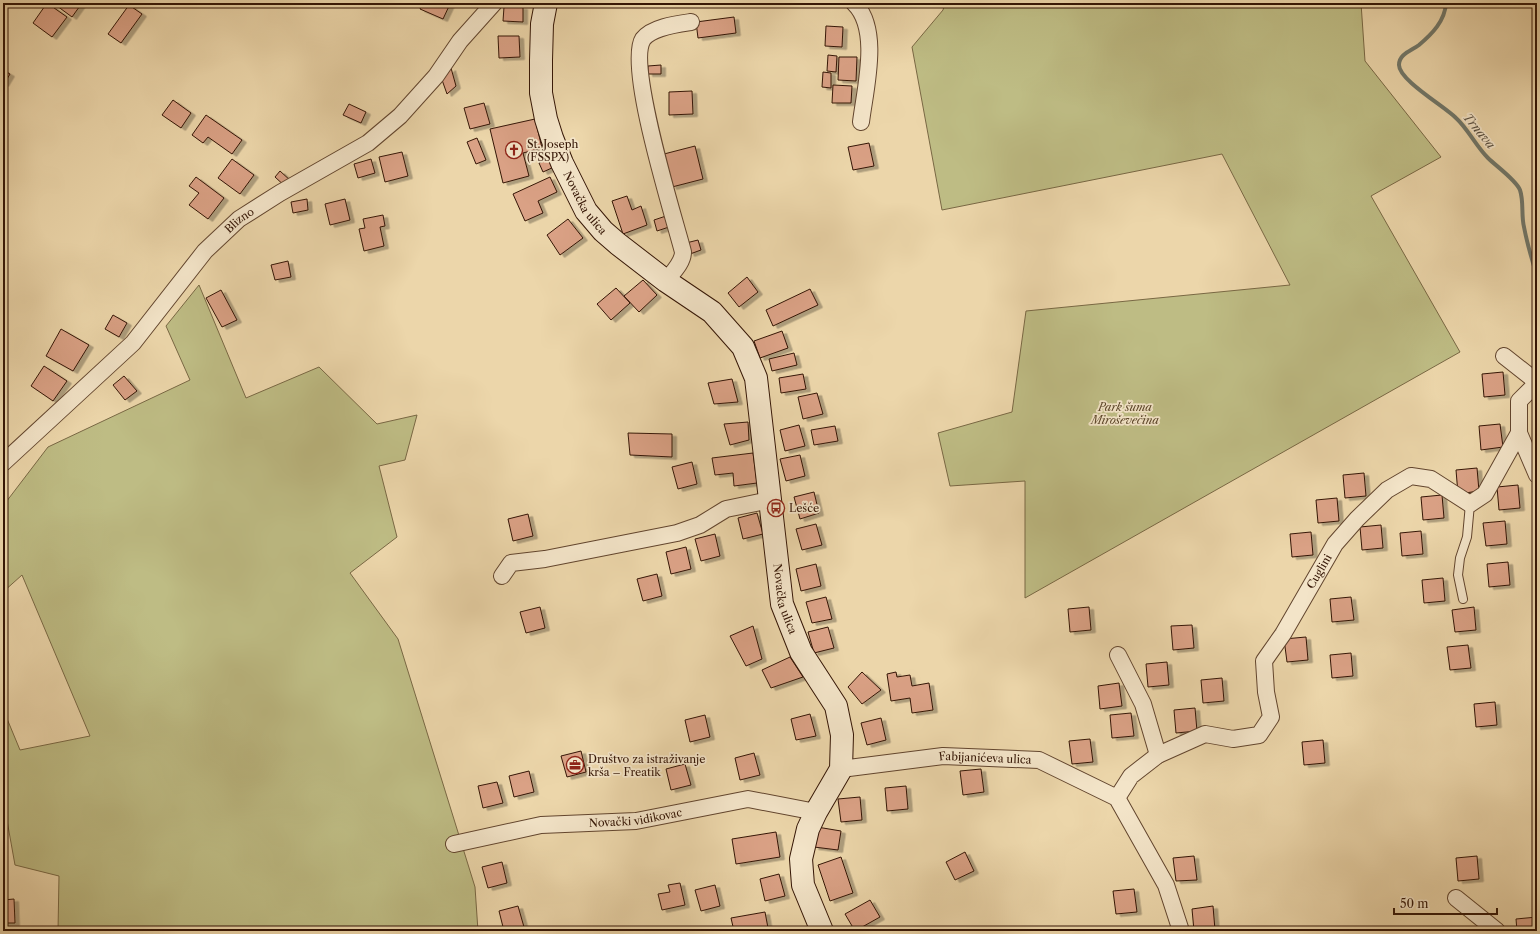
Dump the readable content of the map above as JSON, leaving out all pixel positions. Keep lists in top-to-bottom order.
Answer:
{
  "streets": {
    "street": [
      "Novačka ulica",
      "Blizno",
      "Cuglini",
      "Fabijanićeva ulica",
      "Novački vidikovac"
    ]
  },
  "crossings": [
    ["Novačka ulica", "Fabijanićeva ulica"],
    ["Cuglini", "Fabijanićeva ulica"]
  ],
  "water": ["Trnava"],
  "parks": ["Park šuma Miroševečina"],
  "places": {
    "church": ["St. Joseph (FSSPX)"],
    "bus stop": ["Lešće"],
    "office": ["Društvo za istraživanje krša – Freatik"]
  },
  "scale_bar": "50 m"
}
